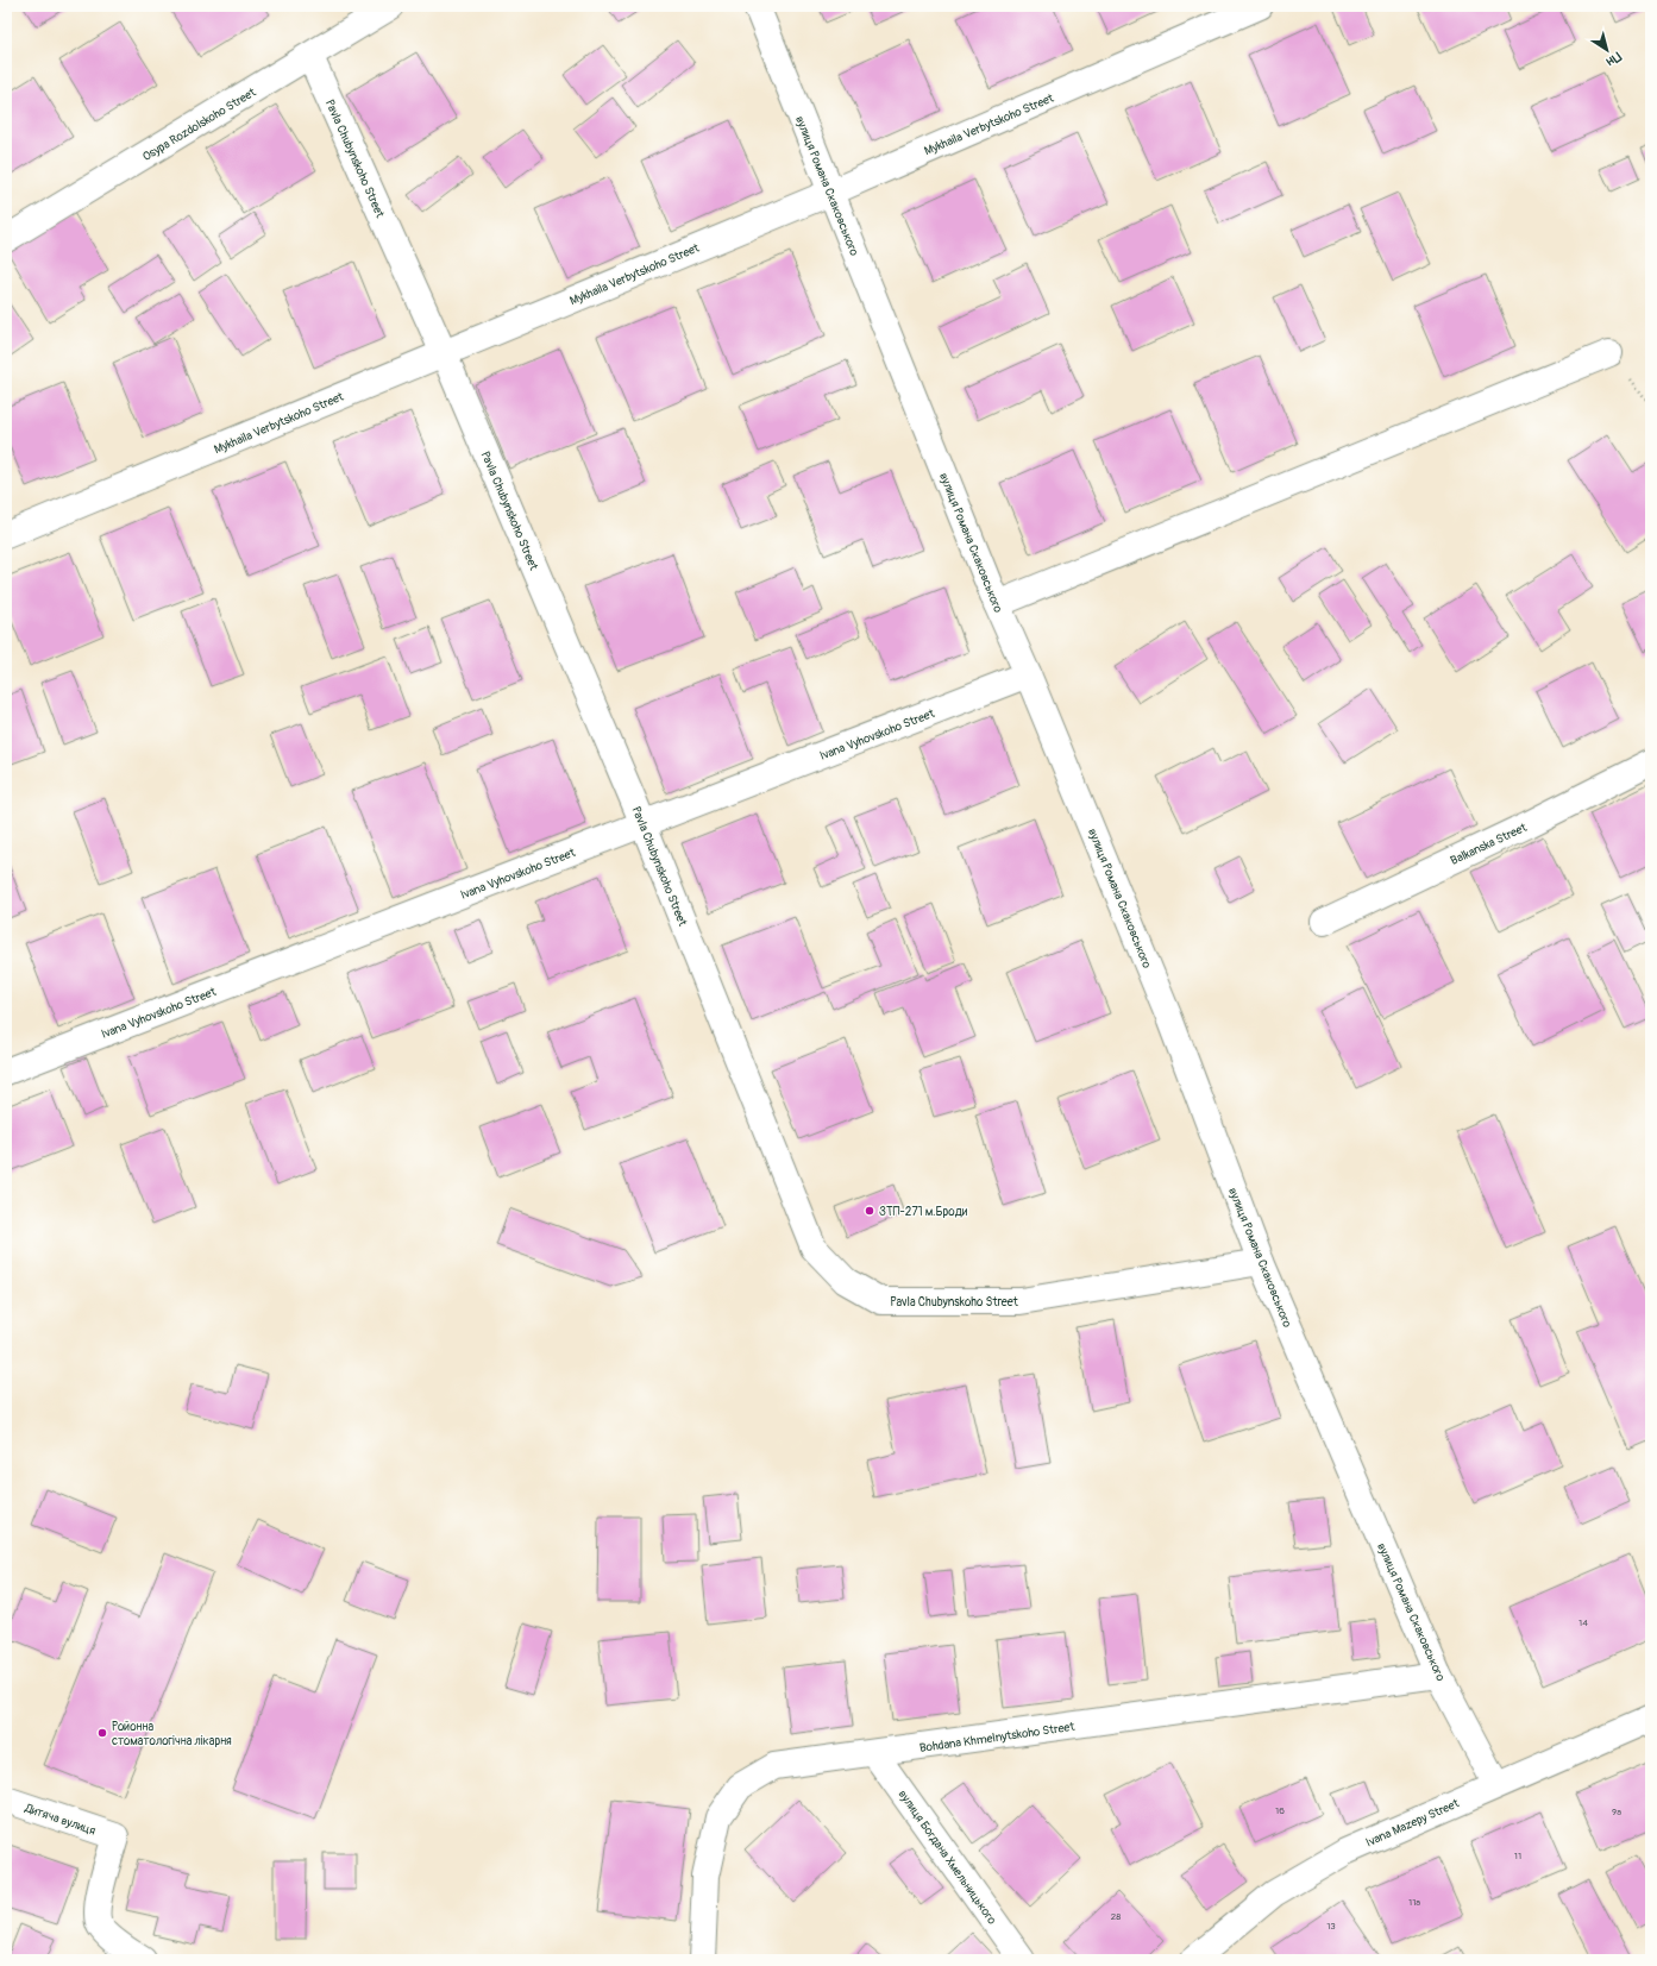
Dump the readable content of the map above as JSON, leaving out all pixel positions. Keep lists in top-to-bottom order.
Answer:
{
  "streets": {
    "street": [
      "Osypa Rozdolskoho Street",
      "Mykhaila Verbytskoho Street",
      "Pavla Chubynskoho Street",
      "вулиця Романа Скаковського",
      "Ivana Vyhovskoho Street",
      "Balkanska Street",
      "Bohdana Khmelnytskoho Street",
      "Дитяча вулиця",
      "Ivana Mazepy Street",
      "вулиця Богдана Хмельницького"
    ]
  },
  "crossings": [
    ["Osypa Rozdolskoho Street", "Pavla Chubynskoho Street"],
    ["Mykhaila Verbytskoho Street", "Pavla Chubynskoho Street"],
    ["Mykhaila Verbytskoho Street", "вулиця Романа Скаковського"],
    ["Pavla Chubynskoho Street", "вулиця Романа Скаковського"],
    ["Pavla Chubynskoho Street", "Ivana Vyhovskoho Street"],
    ["вулиця Романа Скаковського", "Ivana Vyhovskoho Street"],
    ["вулиця Романа Скаковського", "Bohdana Khmelnytskoho Street"],
    ["вулиця Романа Скаковського", "Ivana Mazepy Street"],
    ["Bohdana Khmelnytskoho Street", "вулиця Богдана Хмельницького"]
  ],
  "places": ["ЗТП-271 м.Броди", "Ройонна стоматологічна лікарня"],
  "house_numbers": [
    "14",
    "16",
    "9а",
    "11",
    "11а",
    "28",
    "13"
  ],
  "north": "bottom right"
}
